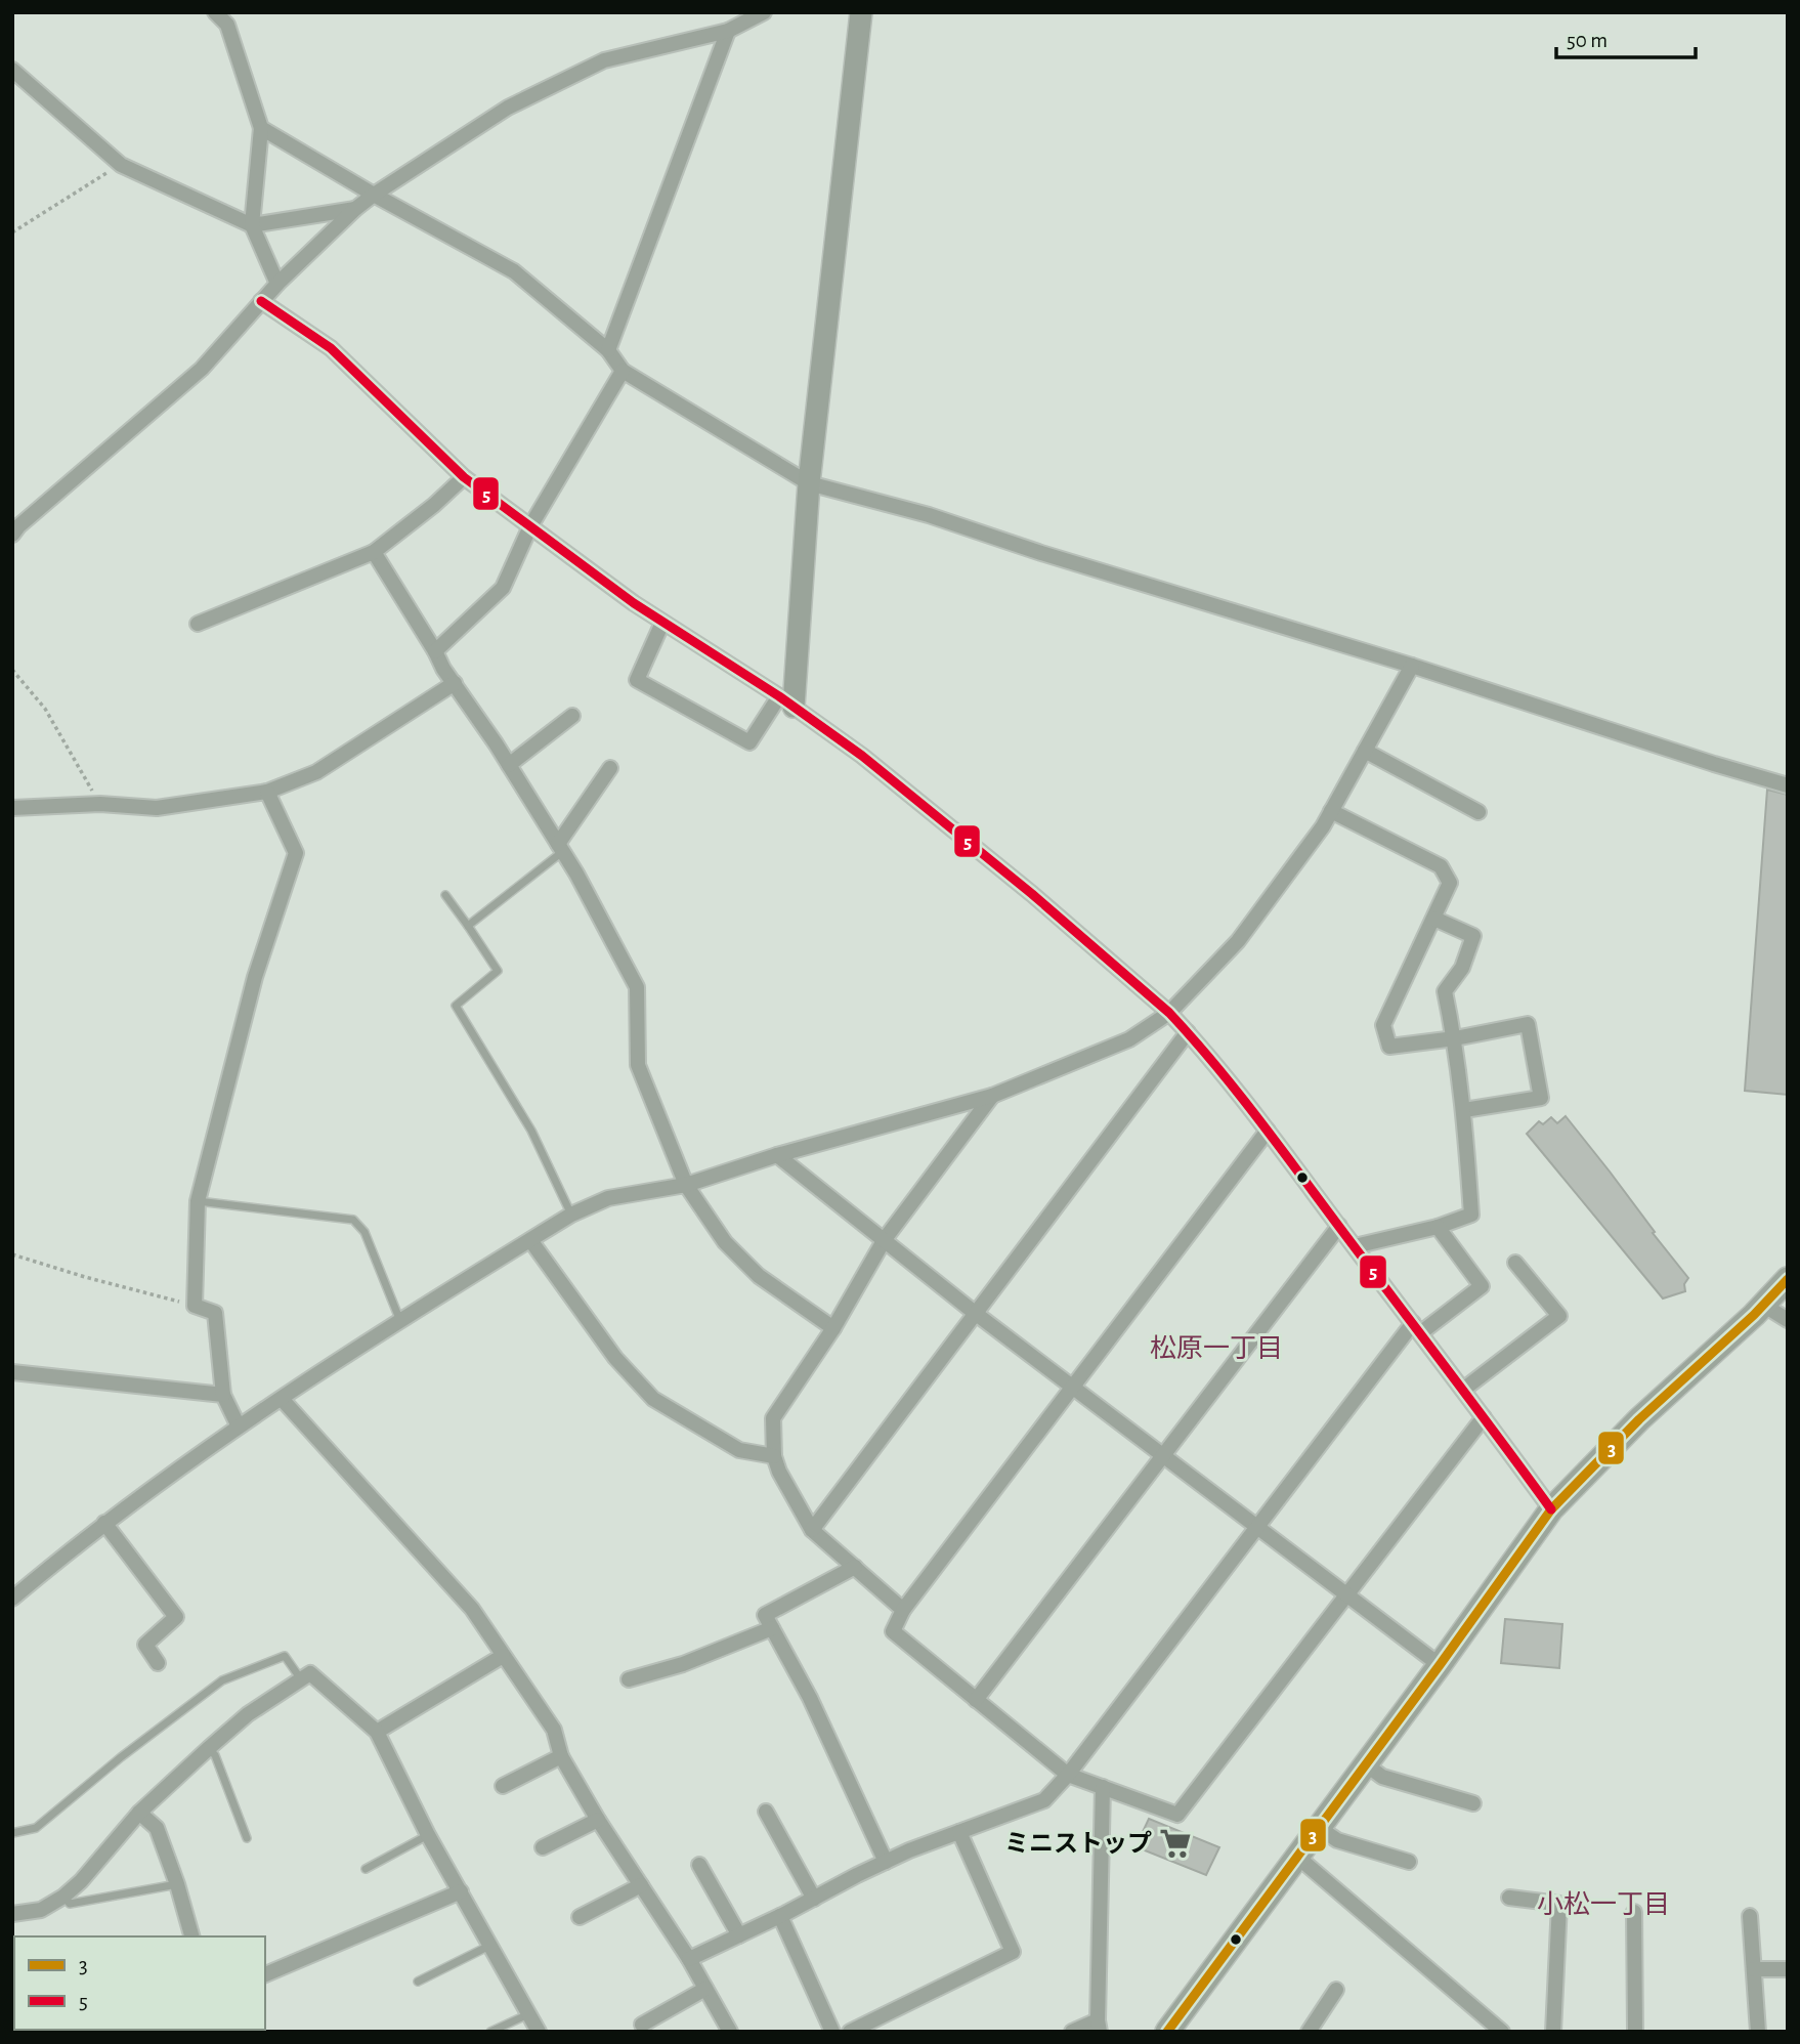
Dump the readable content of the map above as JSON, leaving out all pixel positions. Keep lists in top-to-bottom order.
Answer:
{
  "districts": ["松原一丁目", "小松一丁目"],
  "places": {
    "supermarket": ["ミニストップ"]
  },
  "lines": ["transit line 5", "transit line 3"],
  "legend": ["3", "5"],
  "scale_bar": "50 m"
}
